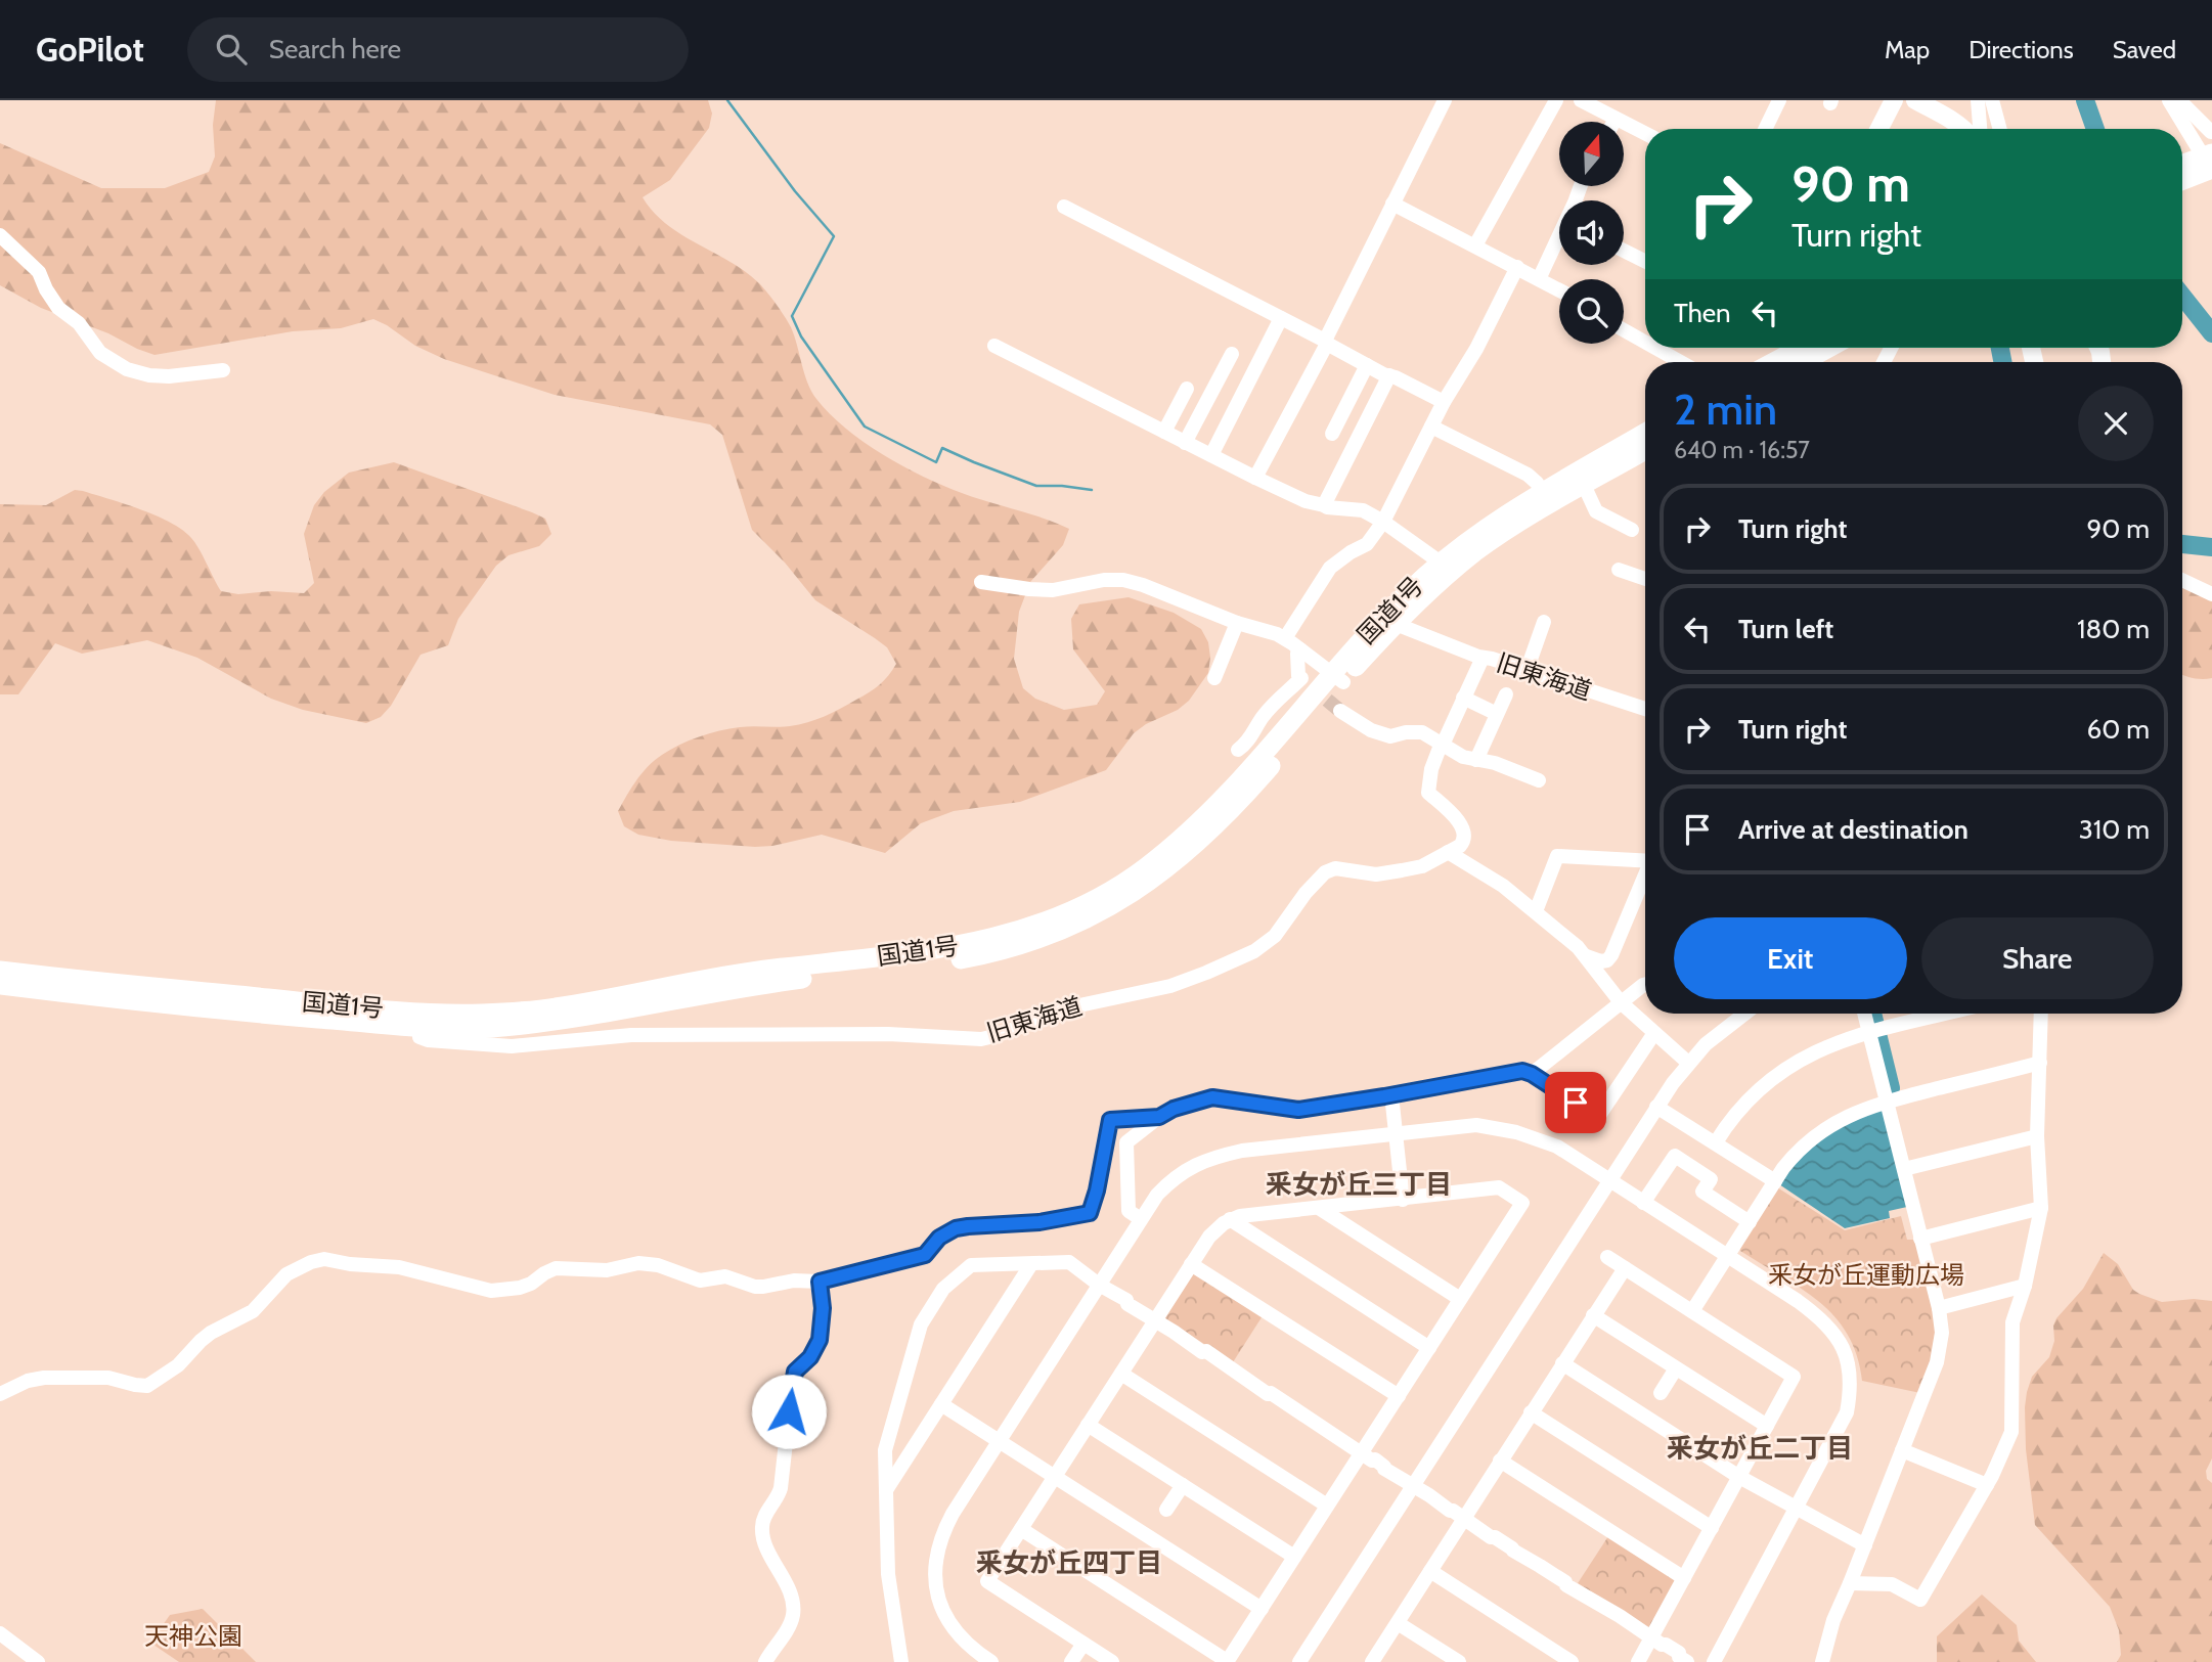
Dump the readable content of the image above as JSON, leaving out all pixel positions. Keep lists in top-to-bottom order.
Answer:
{
  "streets": {
    "highway": ["国道1号"],
    "street": ["旧東海道"]
  },
  "crossings": [
    ["国道1号", "旧東海道"]
  ],
  "districts": ["釆女が丘三丁目", "釆女が丘二丁目", "釆女が丘四丁目"],
  "parks": ["釆女が丘運動広場", "天神公園"],
  "north": "top",
  "page": {
    "header": "GoPilot",
    "search": "Search here",
    "nav": ["Map", "Directions", "Saved"],
    "turn": ["90 m", "Turn right"],
    "then": "Then",
    "heading": ["2 min", "640 m · 16:57"],
    "list": [
      {
        "name": "Turn right",
        "value": "90 m"
      },
      {
        "name": "Turn left",
        "value": "180 m"
      },
      {
        "name": "Turn right",
        "value": "60 m"
      },
      {
        "name": "Arrive at destination",
        "value": "310 m"
      }
    ],
    "buttons": ["Exit", "Share"]
  }
}
